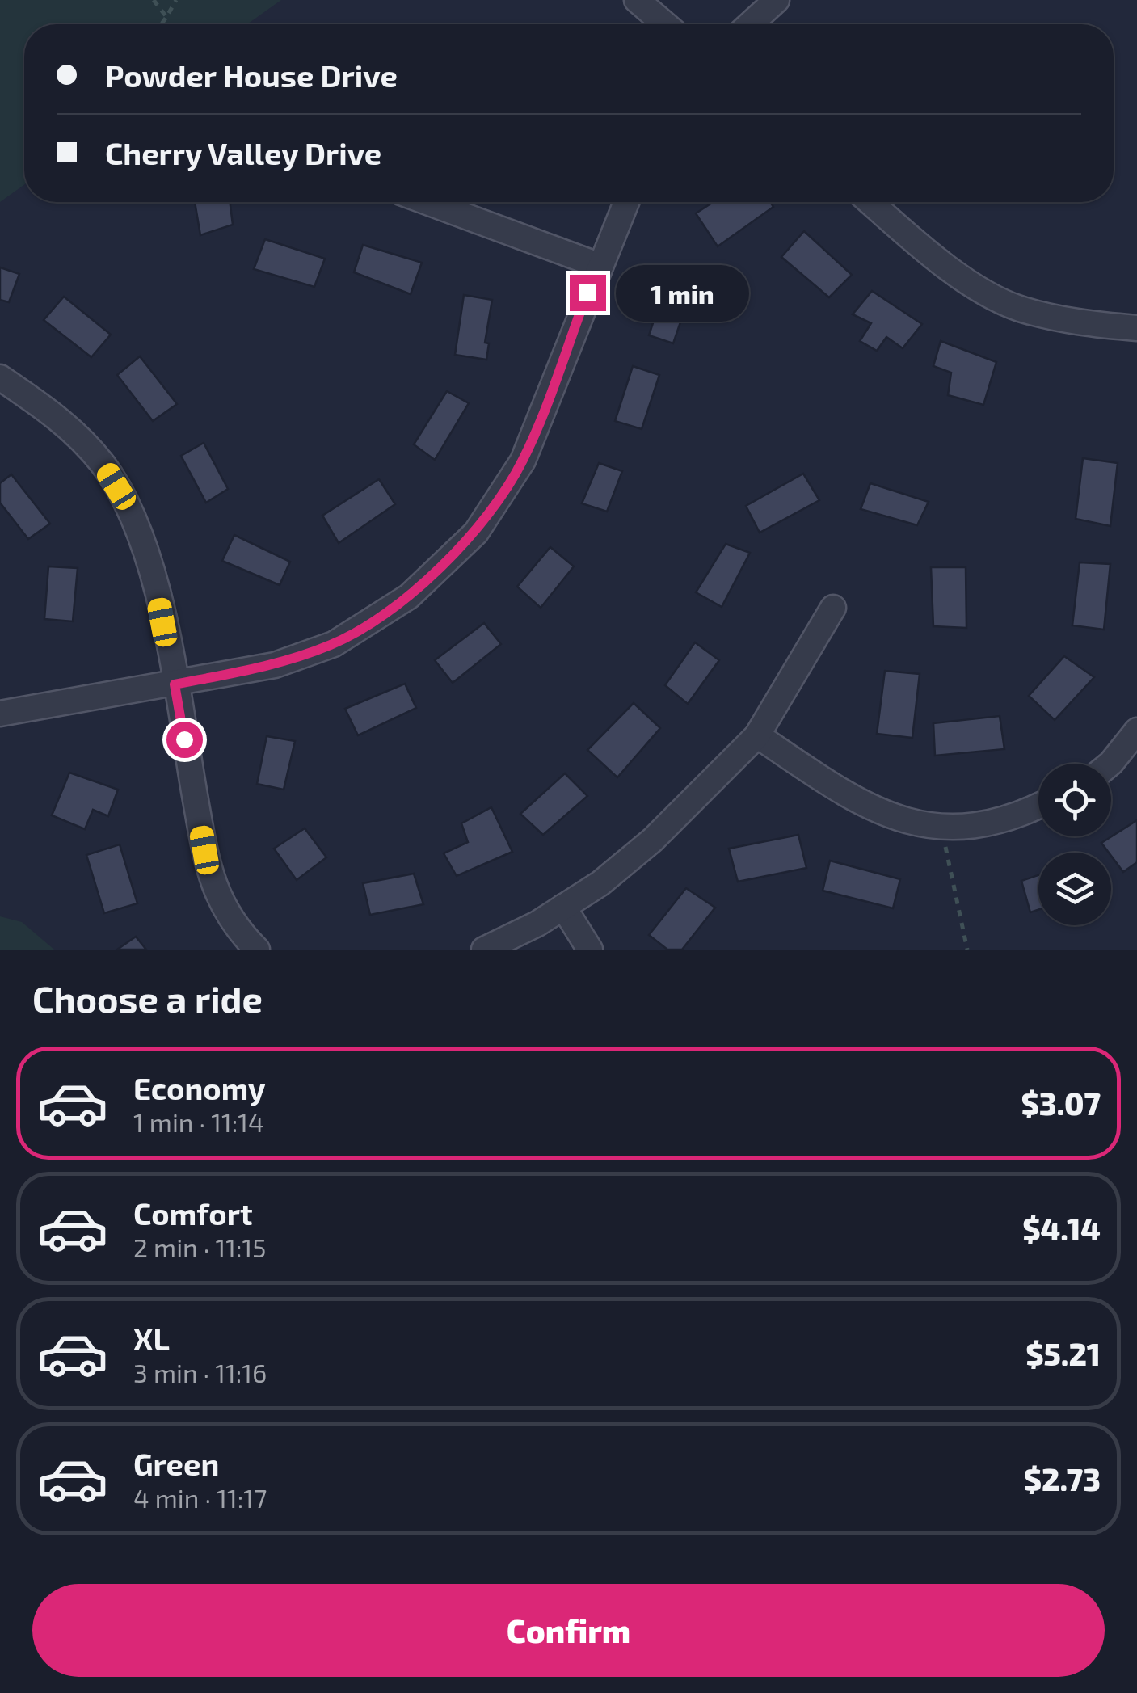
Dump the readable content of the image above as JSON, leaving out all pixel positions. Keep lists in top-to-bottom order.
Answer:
{
  "page": {
    "banner": ["Powder House Drive", "Cherry Valley Drive"],
    "bubble": "1 min",
    "heading": "Choose a ride",
    "list": [
      {
        "name": "Economy",
        "note": "1 min · 11:14",
        "value": "$3.07"
      },
      {
        "name": "Comfort",
        "note": "2 min · 11:15",
        "value": "$4.14"
      },
      {
        "name": "XL",
        "note": "3 min · 11:16",
        "value": "$5.21"
      },
      {
        "name": "Green",
        "note": "4 min · 11:17",
        "value": "$2.73"
      }
    ],
    "buttons": "Confirm"
  }
}
